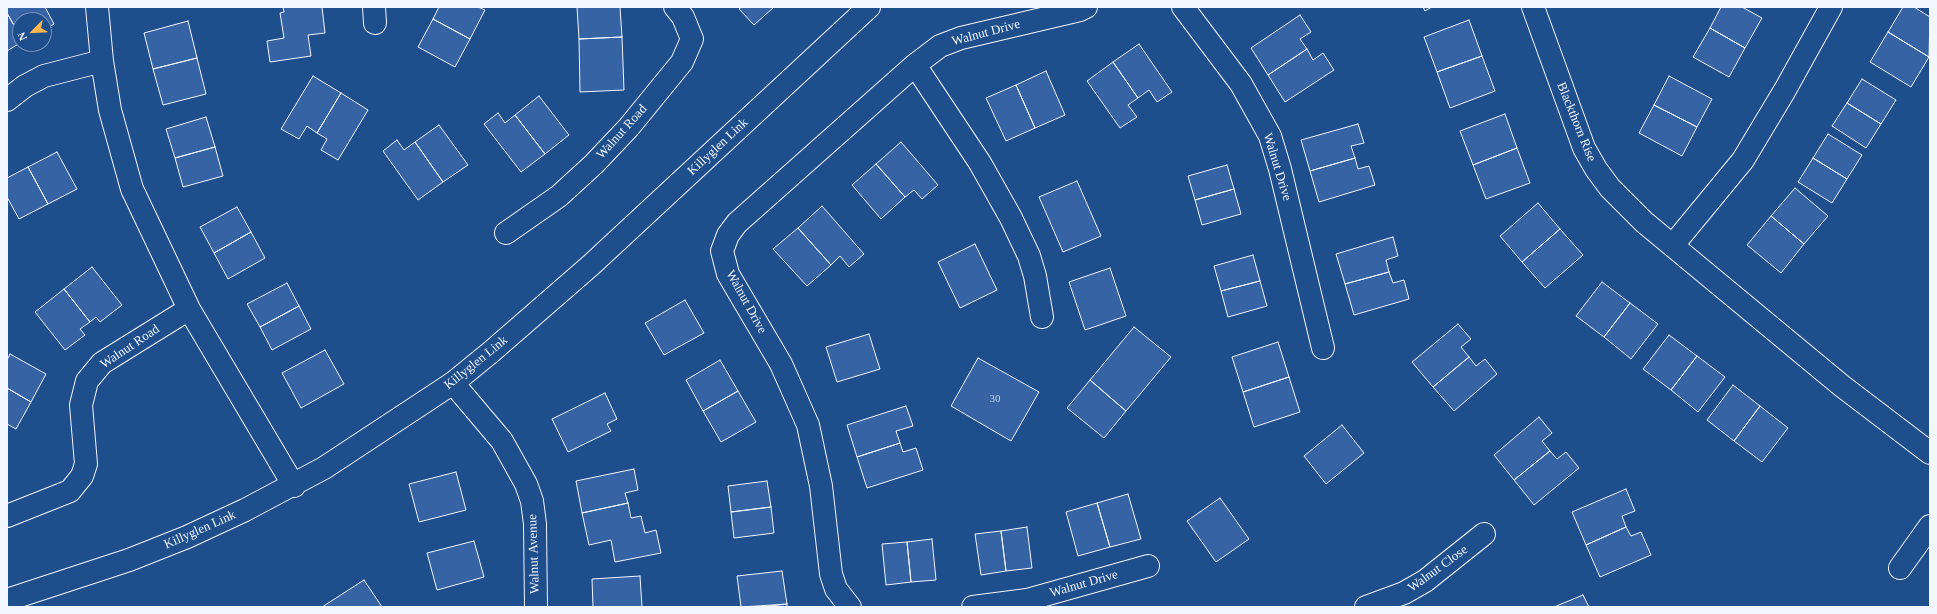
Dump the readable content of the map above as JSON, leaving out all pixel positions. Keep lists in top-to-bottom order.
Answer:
{
  "streets": {
    "street": [
      "Walnut Drive",
      "Blackthorn Rise",
      "Walnut Road",
      "Killyglen Link",
      "Walnut Avenue",
      "Walnut Close"
    ]
  },
  "crossings": [
    ["Killyglen Link", "Walnut Avenue"]
  ],
  "house_numbers": ["30"],
  "north": "bottom left"
}
